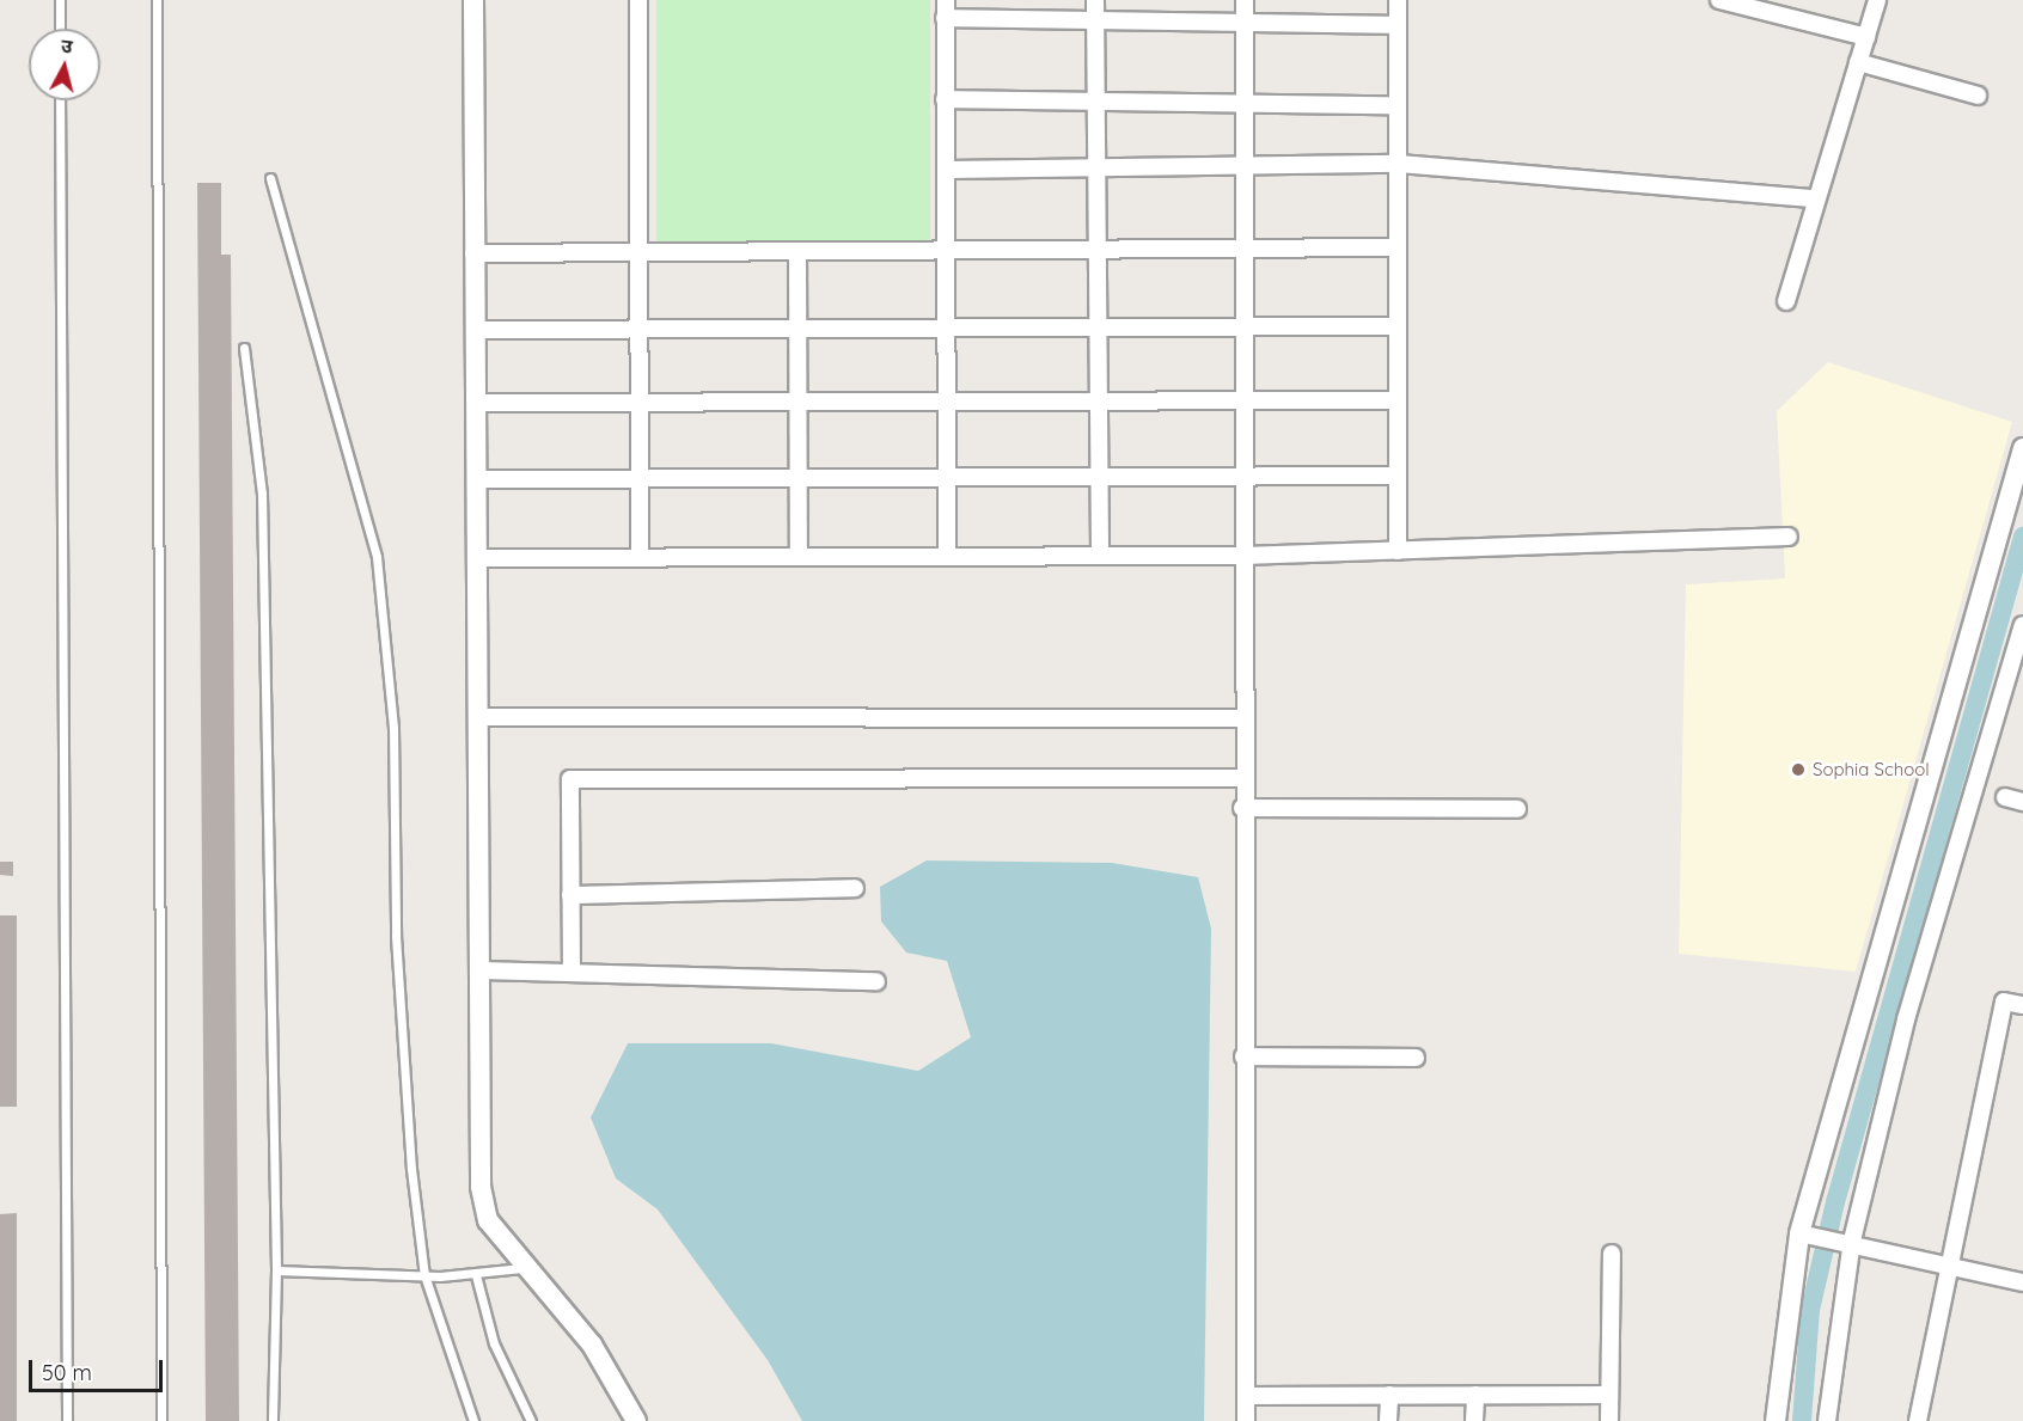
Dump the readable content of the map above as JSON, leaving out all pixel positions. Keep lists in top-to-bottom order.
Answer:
{
  "places": ["Sophia School"],
  "scale_bar": "50 m",
  "north": "top"
}
